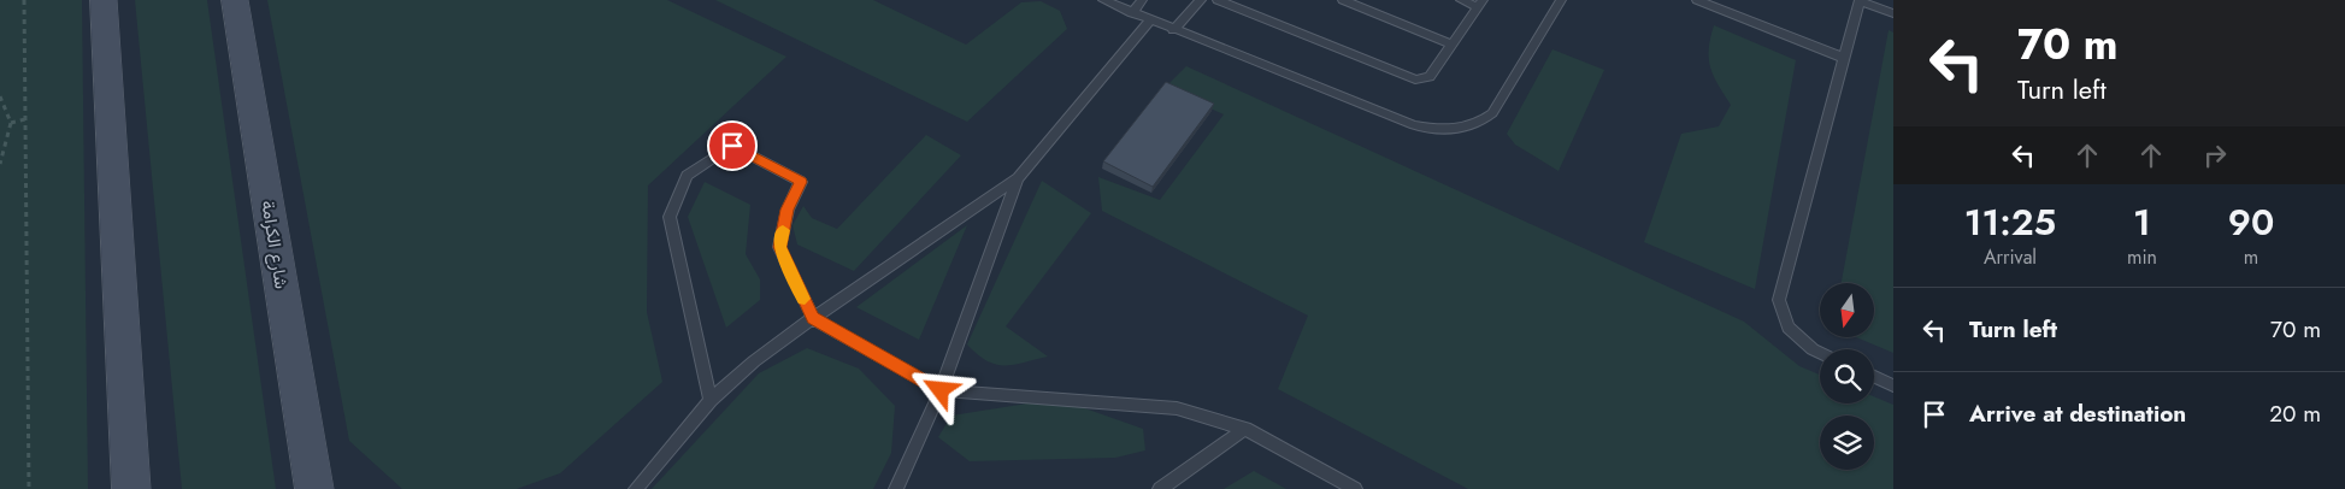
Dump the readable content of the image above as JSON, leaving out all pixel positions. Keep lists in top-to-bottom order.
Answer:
{
  "streets": {
    "main road": ["شارع الكرامة"]
  },
  "north": "bottom",
  "page": {
    "turn": ["70 m", "Turn left"],
    "eta": [
      "11:25",
      "Arrival",
      "1",
      "min",
      "90",
      "m"
    ],
    "list": [
      {
        "name": "Turn left",
        "value": "70 m"
      },
      {
        "name": "Arrive at destination",
        "value": "20 m"
      }
    ]
  }
}
